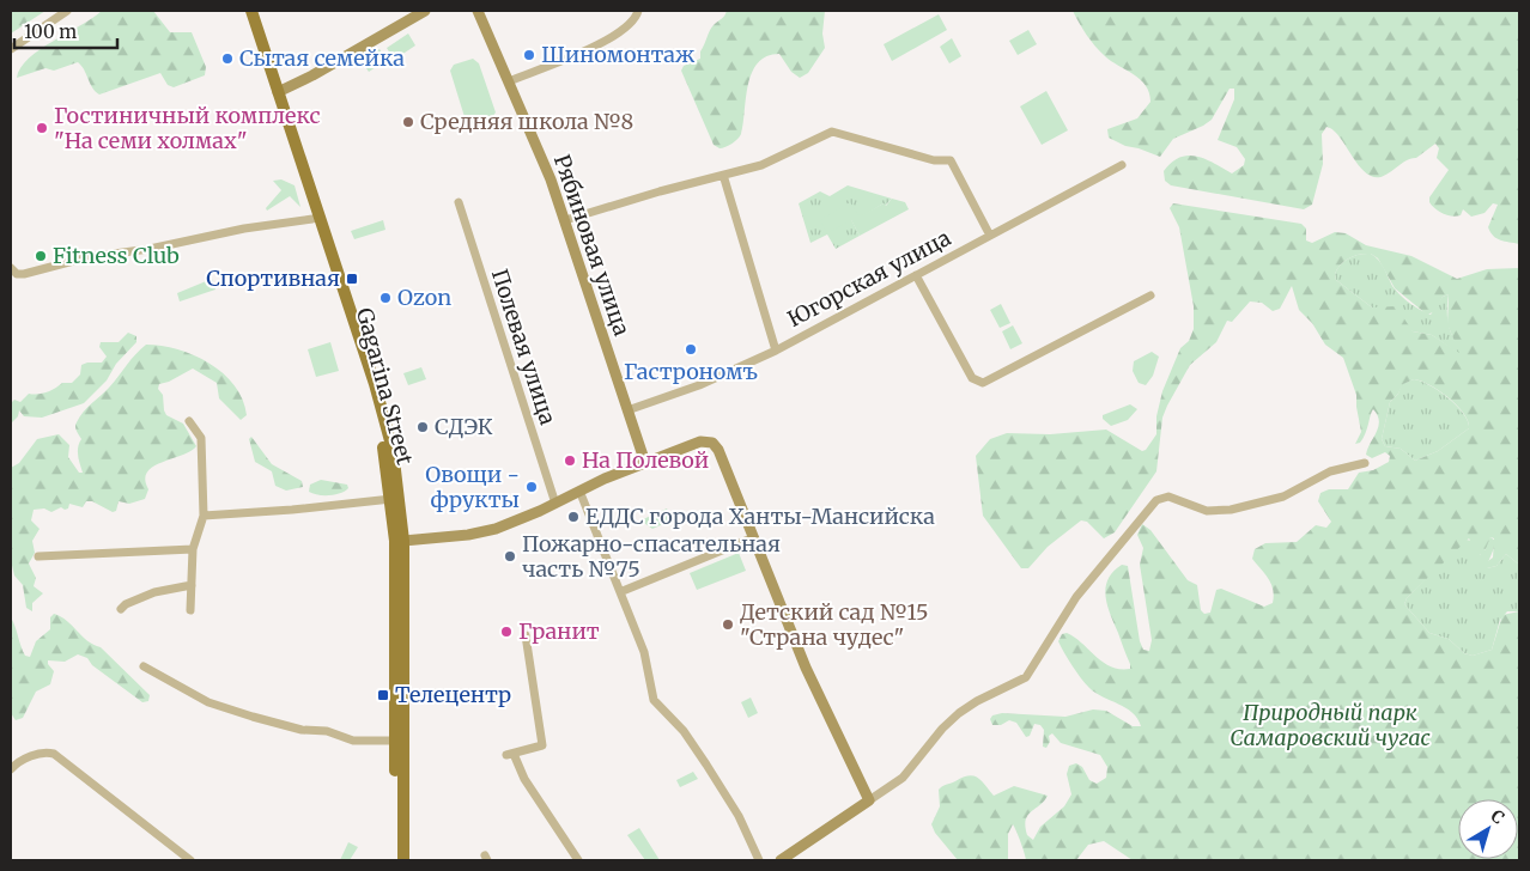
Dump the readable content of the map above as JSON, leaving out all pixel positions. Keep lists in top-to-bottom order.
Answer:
{
  "streets": {
    "main road": ["Gagarina Street"],
    "street": ["Рябиновая улица", "Югорская улица", "Полевая улица"]
  },
  "crossings": [
    ["Рябиновая улица", "Югорская улица"]
  ],
  "parks": ["Природный парк Самаровский чугас"],
  "places": {
    "other": [
      "Шиномонтаж",
      "Сытая семейка",
      "Средняя школа №8",
      "Гостиничный комплекс \"На семи холмах\"",
      "Fitness Club",
      "Ozon",
      "Гастрономъ",
      "СДЭК",
      "На Полевой",
      "Овощи - фрукты",
      "ЕДДС города Ханты-Мансийска",
      "Пожарно-спасательная часть №75",
      "Детский сад №15 \"Страна чудес\"",
      "Гранит"
    ],
    "transit": ["Спортивная", "Телецентр"]
  },
  "scale_bar": "100 m",
  "north": "top right"
}
